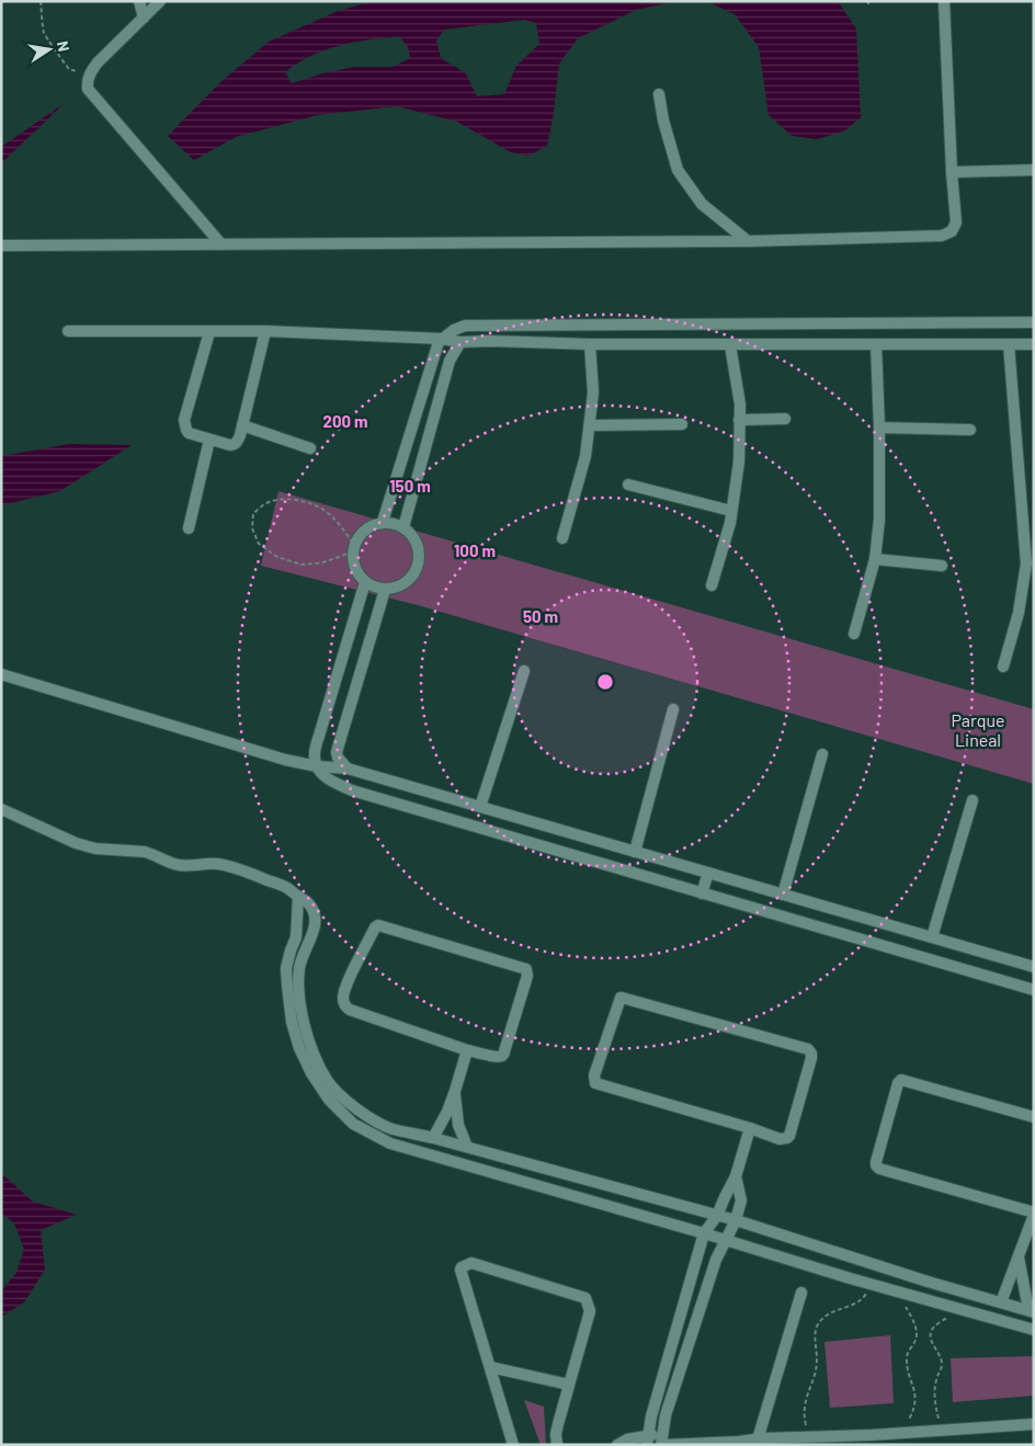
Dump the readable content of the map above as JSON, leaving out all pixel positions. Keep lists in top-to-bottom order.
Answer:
{
  "parks": ["Parque Lineal"],
  "north": "right",
  "rings": [
    "200 m",
    "150 m",
    "100 m",
    "50 m"
  ]
}
